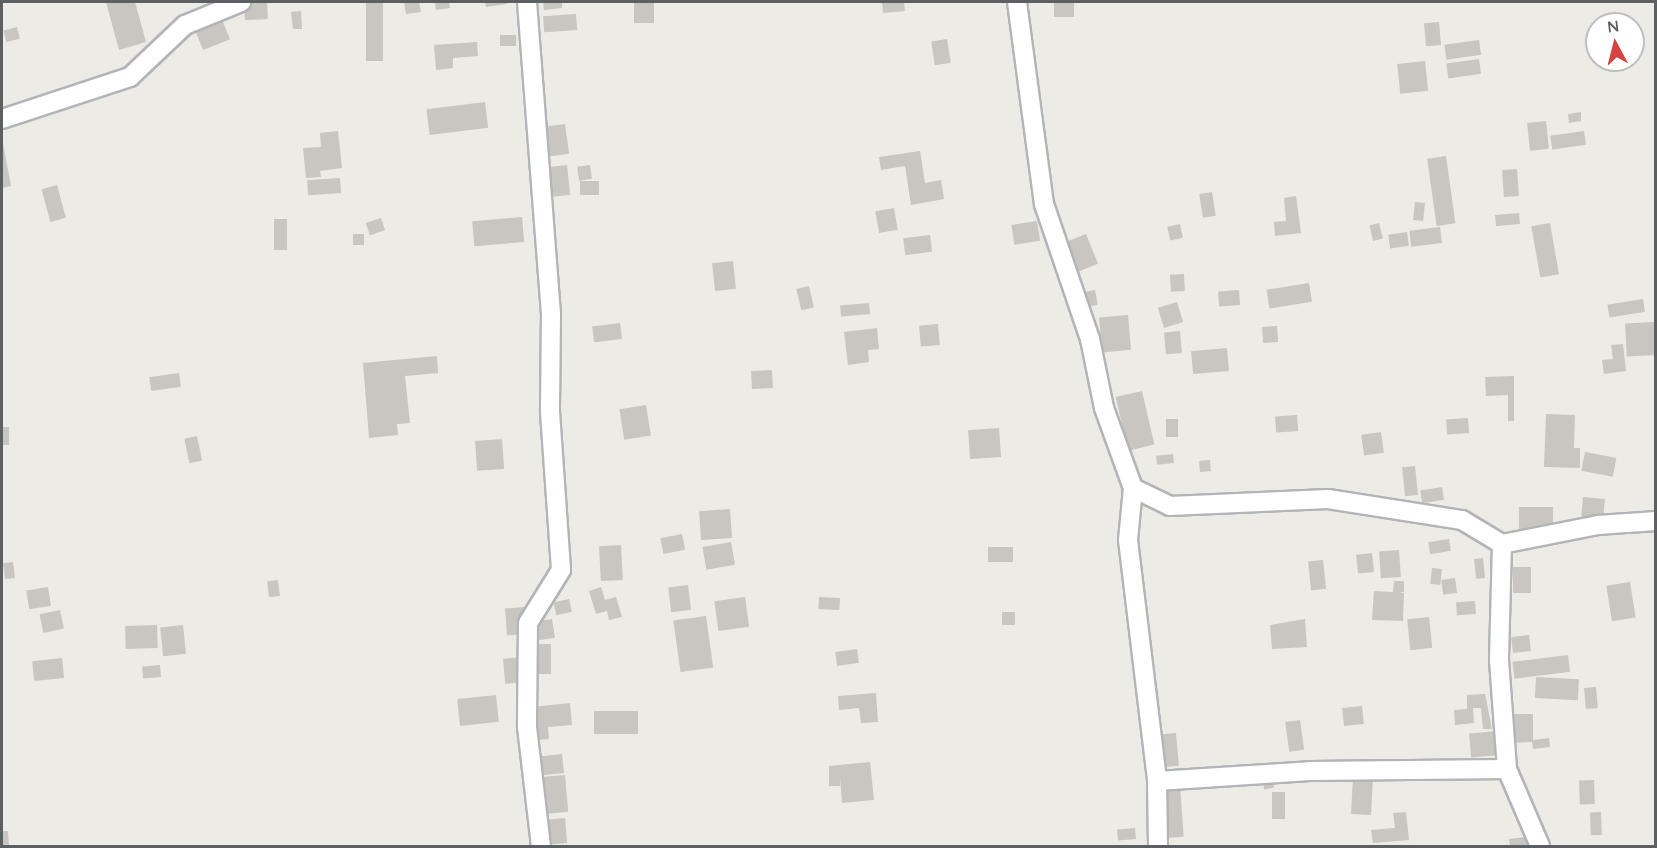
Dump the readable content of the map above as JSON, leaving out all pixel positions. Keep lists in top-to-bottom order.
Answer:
{
  "north": "top"
}
